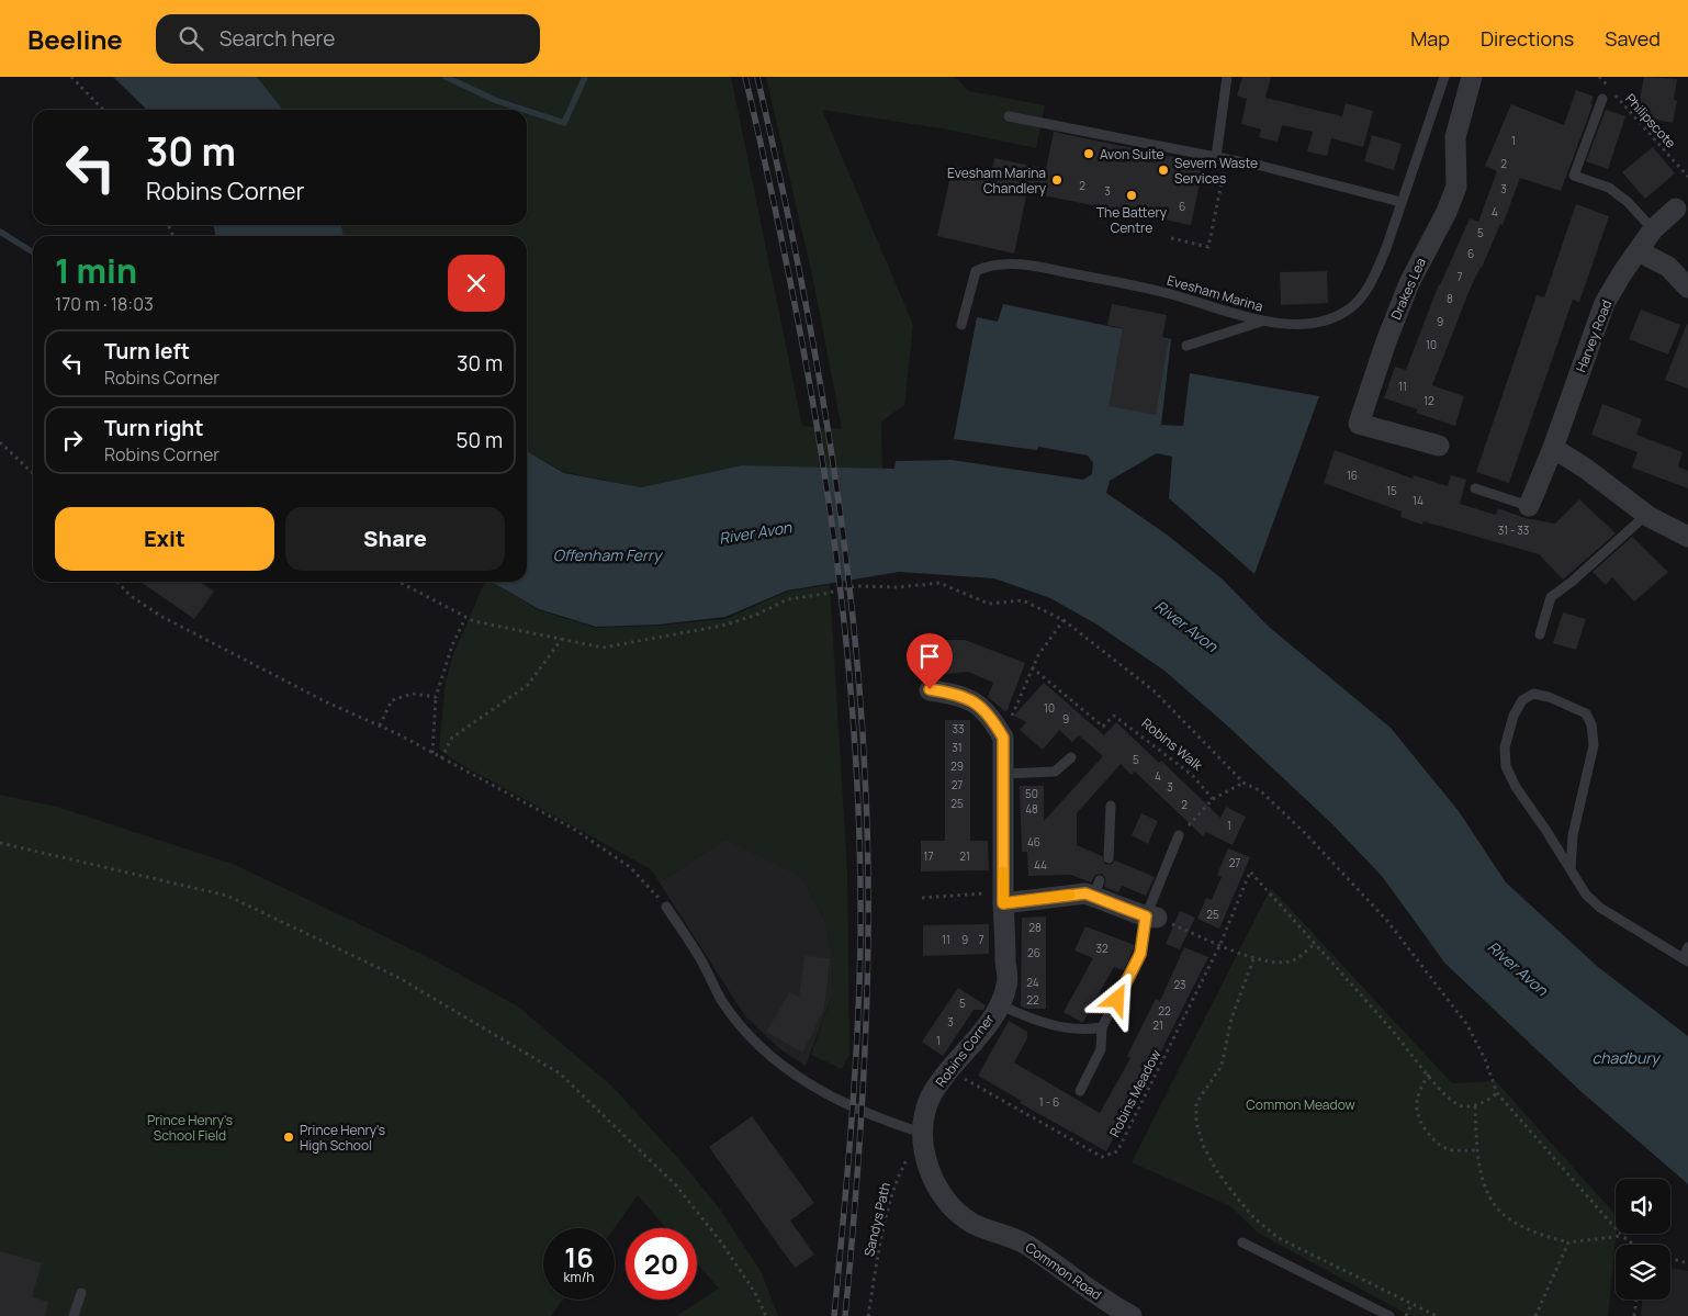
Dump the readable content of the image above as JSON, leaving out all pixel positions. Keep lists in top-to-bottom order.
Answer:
{
  "streets": {
    "street": [
      "Drakes Lea",
      "Harvey Road",
      "Robins Corner",
      "Common Road"
    ],
    "lane": ["Evesham Marina"],
    "path": [
      "Philipscote",
      "Robins Walk",
      "Robins Meadow",
      "Sandys Path"
    ]
  },
  "crossings": [
    ["Robins Corner", "Robins Meadow"],
    ["Robins Corner", "Sandys Path"],
    ["Robins Corner", "Common Road"],
    ["Sandys Path", "Common Road"]
  ],
  "water": ["River Avon", "Offenham Ferry", "chadbury"],
  "parks": ["Common Meadow", "Prince Henry's School Field"],
  "places": [
    "Avon Suite",
    "Severn Waste Services",
    "Evesham Marina Chandlery",
    "The Battery Centre",
    "Prince Henry's High School"
  ],
  "house_numbers": [
    "1",
    "2",
    "2",
    "3",
    "3",
    "6",
    "4",
    "5",
    "6",
    "7",
    "8",
    "9",
    "10",
    "11",
    "12",
    "16",
    "15",
    "14",
    "31 - 33",
    "10",
    "9",
    "33",
    "31",
    "5",
    "29",
    "4",
    "27",
    "3",
    "50",
    "25",
    "2",
    "48",
    "1",
    "46",
    "17",
    "21",
    "27",
    "44",
    "25",
    "28",
    "11",
    "9",
    "7",
    "32",
    "26",
    "24",
    "23",
    "22",
    "5",
    "22",
    "3",
    "21",
    "1",
    "1 - 6"
  ],
  "page": {
    "header": "Beeline",
    "search": "Search here",
    "nav": ["Map", "Directions", "Saved"],
    "turn": ["30 m", "Robins Corner"],
    "heading": ["1 min", "170 m · 18:03"],
    "list": [
      {
        "name": "Turn left",
        "note": "Robins Corner",
        "value": "30 m"
      },
      {
        "name": "Turn right",
        "note": "Robins Corner",
        "value": "50 m"
      }
    ],
    "buttons": ["Exit", "Share"],
    "speed": "16 km/h",
    "limit": "20"
  }
}
